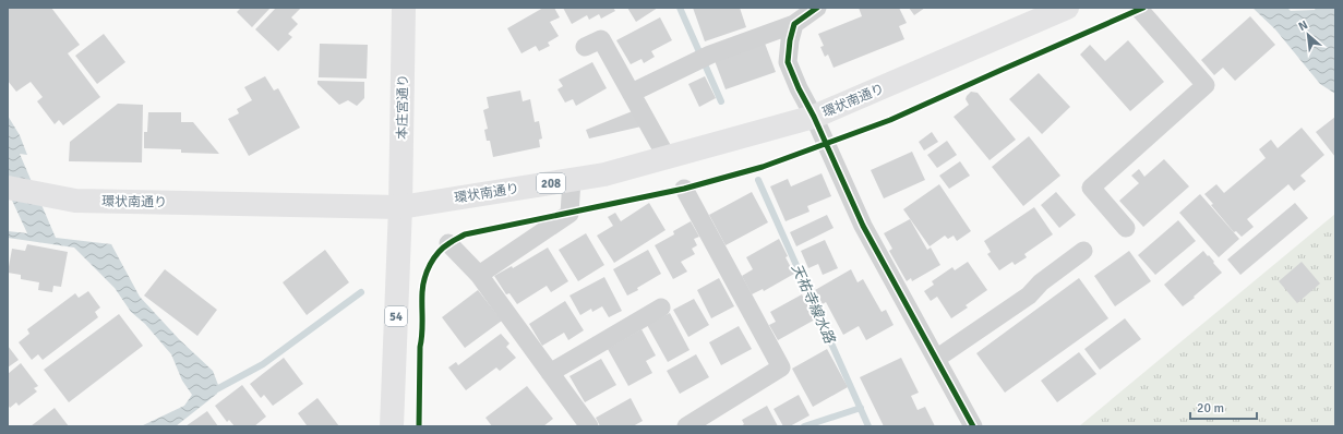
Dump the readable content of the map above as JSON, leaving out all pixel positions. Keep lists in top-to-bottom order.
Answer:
{
  "streets": {
    "main road": [
      "環状南通り",
      "本庄宮通り",
      "208",
      "54"
    ]
  },
  "crossings": [
    ["環状南通り", "本庄宮通り"],
    ["環状南通り", "54"],
    ["本庄宮通り", "54"]
  ],
  "water": ["天祐寺線水路"],
  "scale_bar": "20 m",
  "north": "top left"
}
